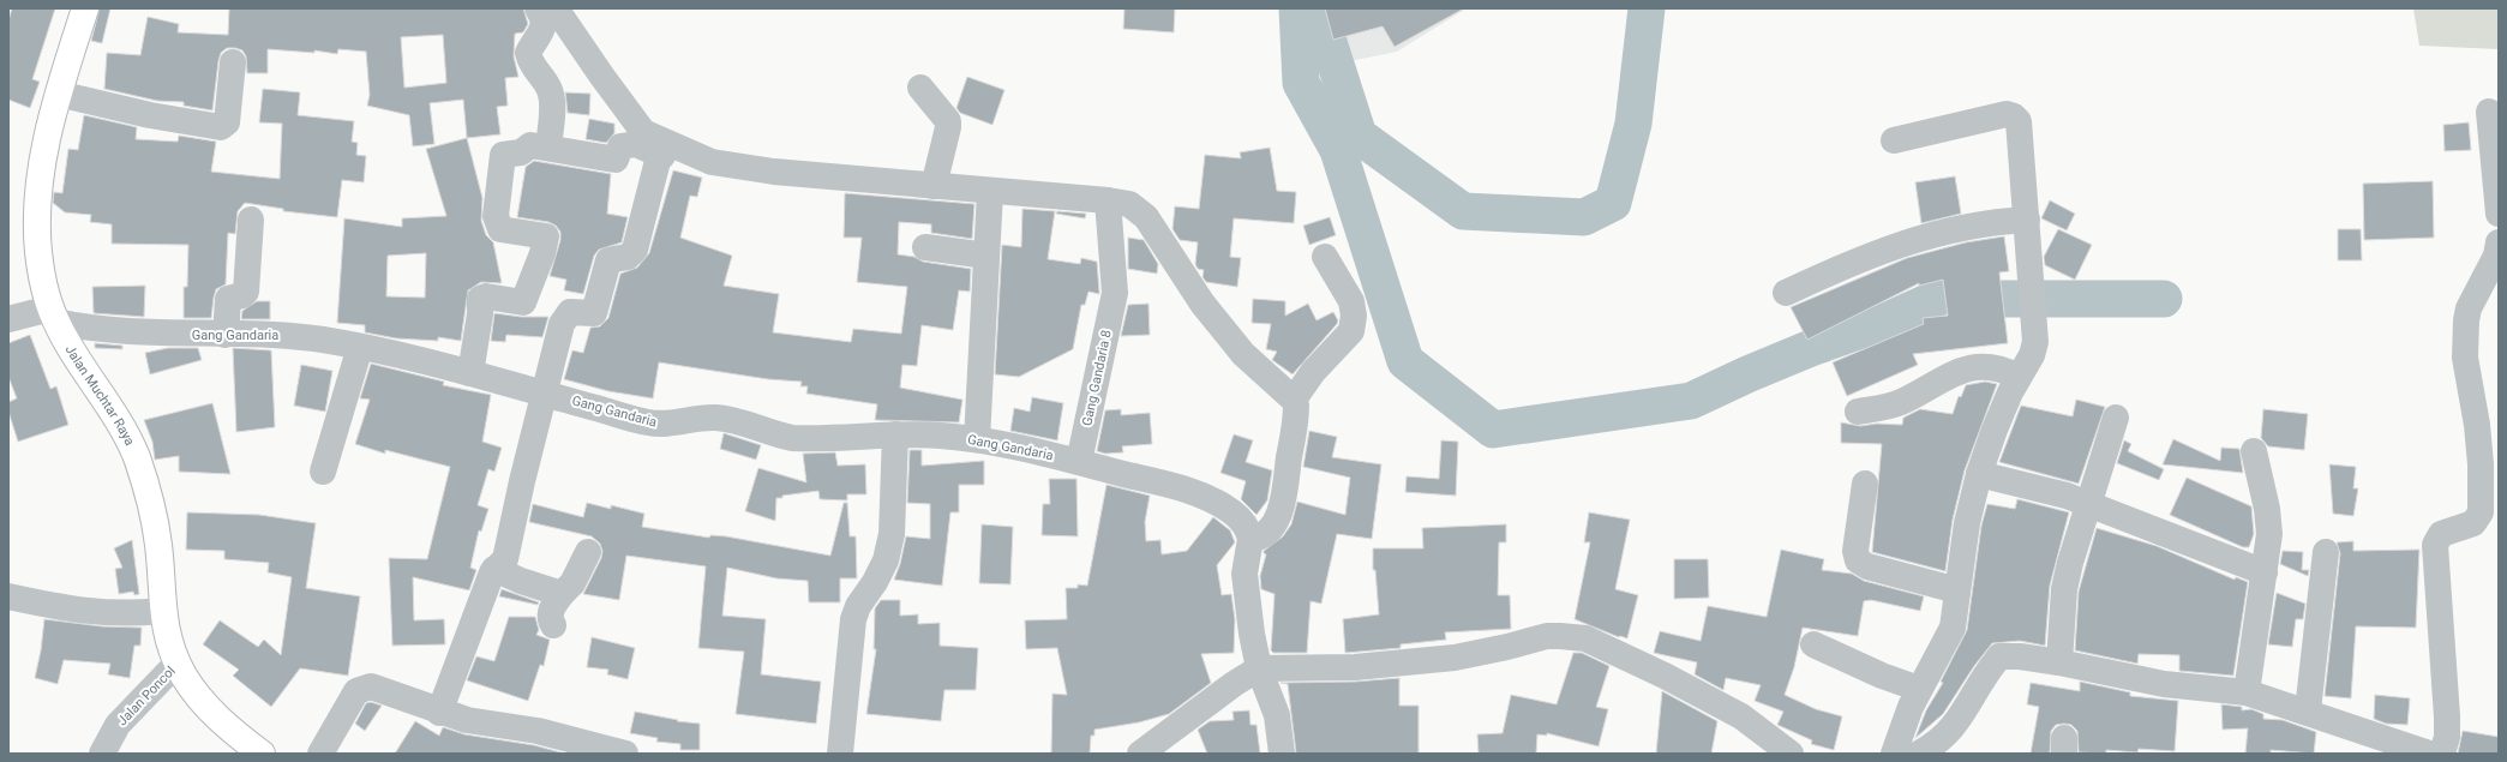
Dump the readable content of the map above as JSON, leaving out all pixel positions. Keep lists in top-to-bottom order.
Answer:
{
  "streets": {
    "highway": ["Jalan Muchtar Raya"],
    "street": ["Gang Gandaria", "Gang Gandaria 8", "Jalan Poncol"]
  },
  "crossings": [
    ["Gang Gandaria", "Gang Gandaria 8"],
    ["Gang Gandaria", "Jalan Muchtar Raya"],
    ["Jalan Muchtar Raya", "Jalan Poncol"]
  ]
}
